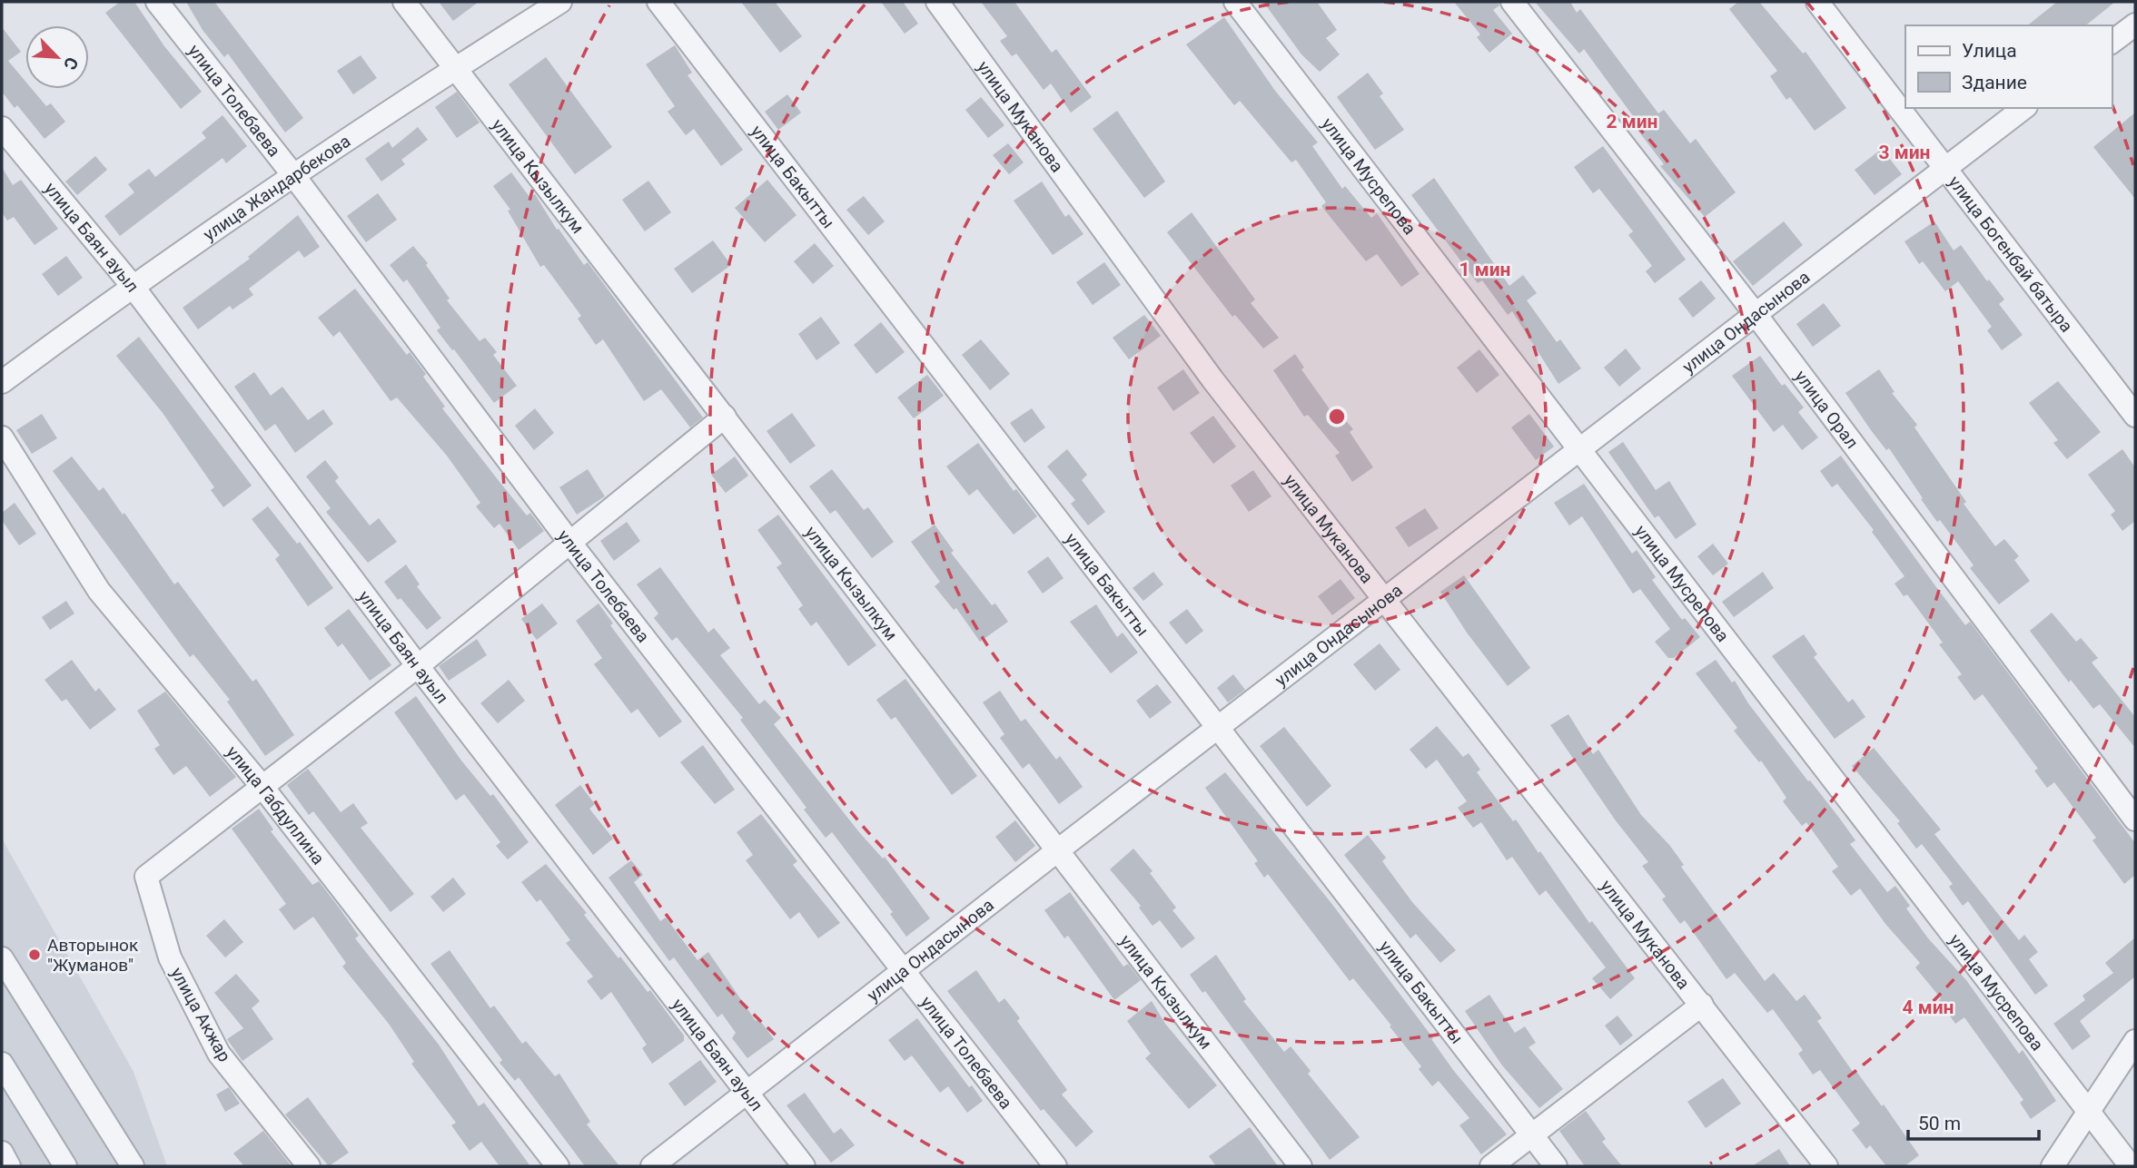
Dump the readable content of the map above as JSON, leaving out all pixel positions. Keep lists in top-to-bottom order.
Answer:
{
  "streets": {
    "street": [
      "улица Толебаева",
      "улица Муканова",
      "улица Кызылкум",
      "улица Бакытты",
      "улица Мусрепова",
      "улица Жандарбекова",
      "улица Баян ауыл",
      "улица Богенбай батыра",
      "улица Ондасынова",
      "улица Орал",
      "улица Габдуллина",
      "улица Акжар"
    ]
  },
  "crossings": [
    ["улица Толебаева", "улица Жандарбекова"],
    ["улица Толебаева", "улица Ондасынова"],
    ["улица Муканова", "улица Ондасынова"],
    ["улица Кызылкум", "улица Жандарбекова"],
    ["улица Кызылкум", "улица Ондасынова"],
    ["улица Бакытты", "улица Ондасынова"],
    ["улица Мусрепова", "улица Ондасынова"],
    ["улица Жандарбекова", "улица Баян ауыл"],
    ["улица Баян ауыл", "улица Ондасынова"],
    ["улица Богенбай батыра", "улица Ондасынова"],
    ["улица Ондасынова", "улица Орал"],
    ["улица Габдуллина", "улица Акжар"]
  ],
  "places": ["Авторынок \"Жуманов\""],
  "legend": ["Улица", "Здание"],
  "scale_bar": "50 m",
  "north": "bottom right",
  "rings": [
    "2 мин",
    "3 мин",
    "1 мин",
    "4 мин"
  ]
}
